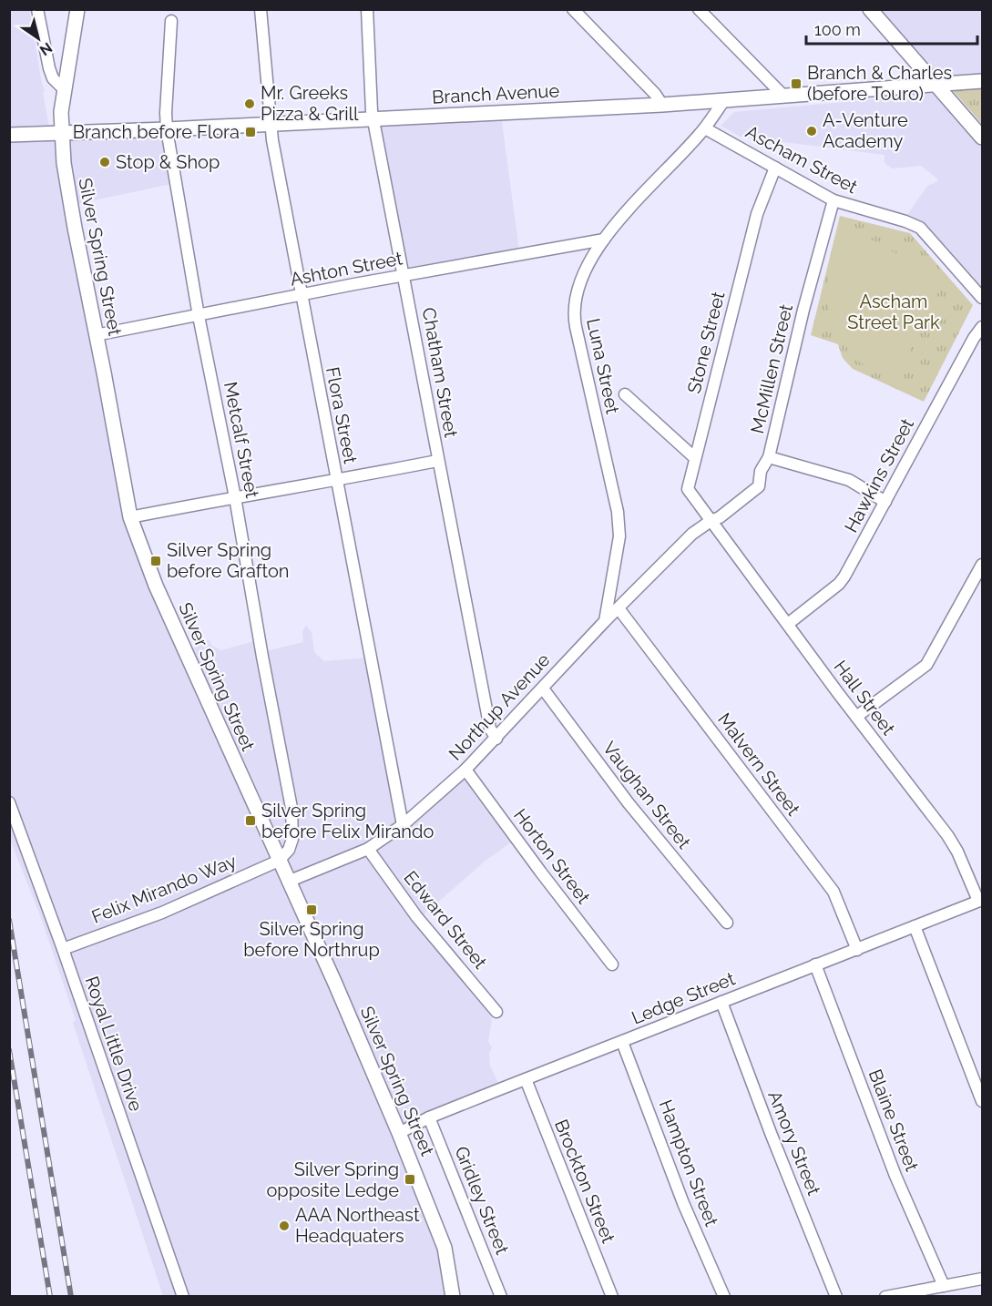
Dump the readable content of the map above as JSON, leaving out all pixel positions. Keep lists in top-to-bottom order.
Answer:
{
  "streets": {
    "main road": ["Branch Avenue", "Silver Spring Street"],
    "street": [
      "Ascham Street",
      "Ashton Street",
      "Stone Street",
      "Luna Street",
      "McMillen Street",
      "Chatham Street",
      "Flora Street",
      "Metcalf Street",
      "Hawkins Street",
      "Hall Street",
      "Northup Avenue",
      "Malvern Street",
      "Vaughan Street",
      "Horton Street",
      "Felix Mirando Way",
      "Edward Street",
      "Ledge Street",
      "Royal Little Drive",
      "Blaine Street",
      "Amory Street",
      "Hampton Street",
      "Brockton Street",
      "Gridley Street"
    ]
  },
  "crossings": [
    ["Branch Avenue", "Silver Spring Street"],
    ["Branch Avenue", "Luna Street"],
    ["Branch Avenue", "Chatham Street"],
    ["Branch Avenue", "Flora Street"],
    ["Branch Avenue", "Metcalf Street"],
    ["Ascham Street", "Stone Street"],
    ["Ascham Street", "Luna Street"],
    ["Ascham Street", "McMillen Street"],
    ["Silver Spring Street", "Ashton Street"],
    ["Silver Spring Street", "Metcalf Street"],
    ["Silver Spring Street", "Northup Avenue"],
    ["Silver Spring Street", "Felix Mirando Way"],
    ["Silver Spring Street", "Ledge Street"],
    ["Ashton Street", "Luna Street"],
    ["Ashton Street", "Chatham Street"],
    ["Ashton Street", "Flora Street"],
    ["Ashton Street", "Metcalf Street"],
    ["Stone Street", "McMillen Street"],
    ["Stone Street", "Hall Street"],
    ["Stone Street", "Northup Avenue"],
    ["Luna Street", "Northup Avenue"],
    ["McMillen Street", "Hall Street"],
    ["McMillen Street", "Northup Avenue"],
    ["Chatham Street", "Northup Avenue"],
    ["Flora Street", "Northup Avenue"],
    ["Metcalf Street", "Felix Mirando Way"],
    ["Hawkins Street", "Hall Street"],
    ["Hall Street", "Northup Avenue"],
    ["Hall Street", "Ledge Street"],
    ["Northup Avenue", "Malvern Street"],
    ["Northup Avenue", "Vaughan Street"],
    ["Northup Avenue", "Horton Street"],
    ["Northup Avenue", "Edward Street"],
    ["Malvern Street", "Ledge Street"],
    ["Felix Mirando Way", "Royal Little Drive"],
    ["Ledge Street", "Blaine Street"],
    ["Ledge Street", "Amory Street"],
    ["Ledge Street", "Hampton Street"],
    ["Ledge Street", "Brockton Street"],
    ["Ledge Street", "Gridley Street"]
  ],
  "parks": ["Ascham Street Park"],
  "places": {
    "transit": [
      "Branch & Charles (before Touro)",
      "Branch before Flora",
      "Silver Spring before Grafton",
      "Silver Spring before Felix Mirando",
      "Silver Spring before Northrup",
      "Silver Spring opposite Ledge"
    ],
    "other": [
      "Mr. Greeks Pizza & Grill",
      "A-Venture Academy",
      "Stop & Shop",
      "AAA Northeast Headquaters"
    ]
  },
  "scale_bar": "100 m",
  "north": "bottom right"
}
